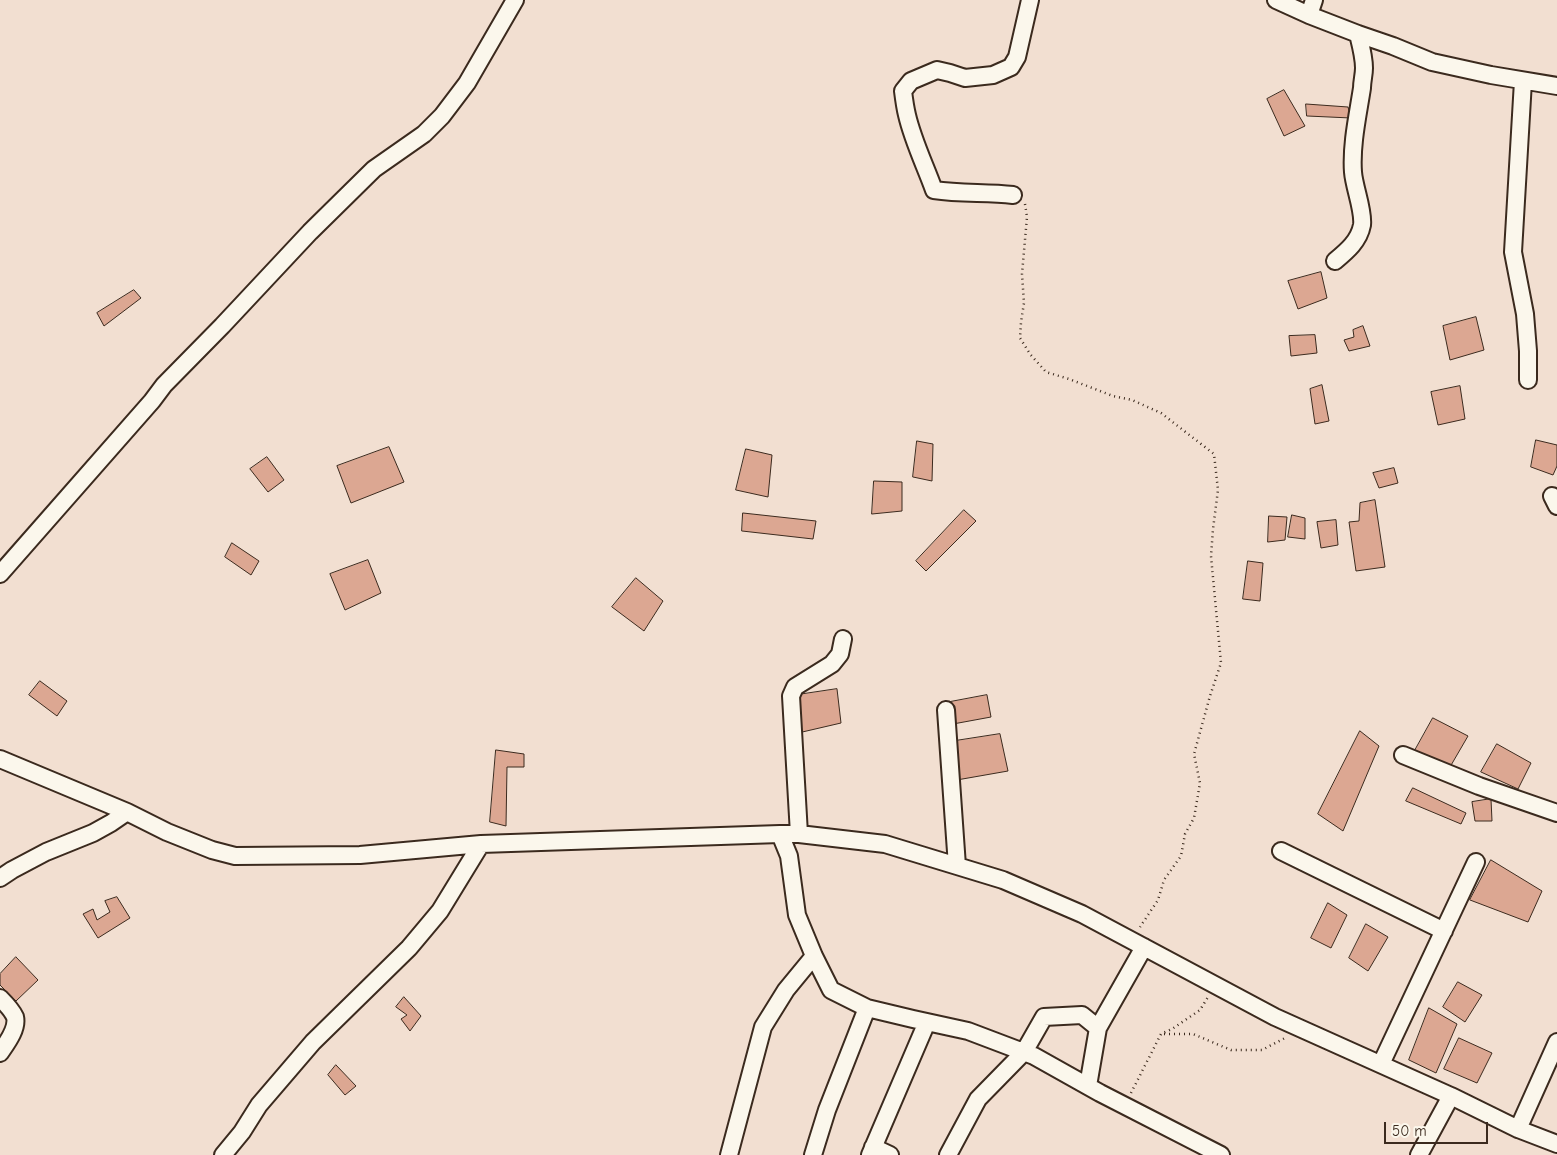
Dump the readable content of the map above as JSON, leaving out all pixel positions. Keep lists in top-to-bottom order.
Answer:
{
  "scale_bar": "50 m"
}
